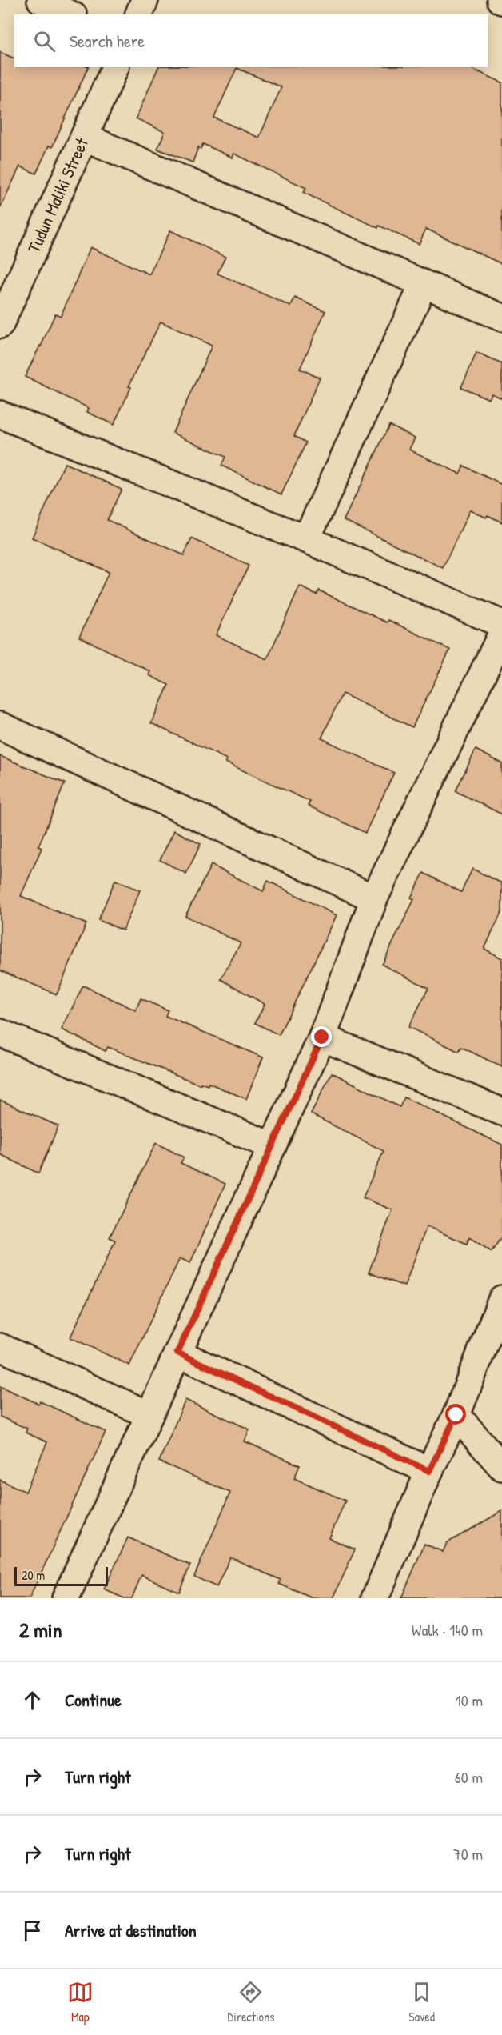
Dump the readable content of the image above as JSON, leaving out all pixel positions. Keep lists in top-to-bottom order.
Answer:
{
  "streets": {
    "street": ["Tudun Maliki Street"]
  },
  "scale_bar": "20 m",
  "page": {
    "search": "Search here",
    "scale": "20 m",
    "heading": ["2 min", "Walk · 140 m"],
    "list": [
      ["Continue", "10 m"],
      ["Turn right", "60 m"],
      ["Turn right", "70 m"],
      "Arrive at destination"
    ],
    "nav": ["Map", "Directions", "Saved"]
  }
}
